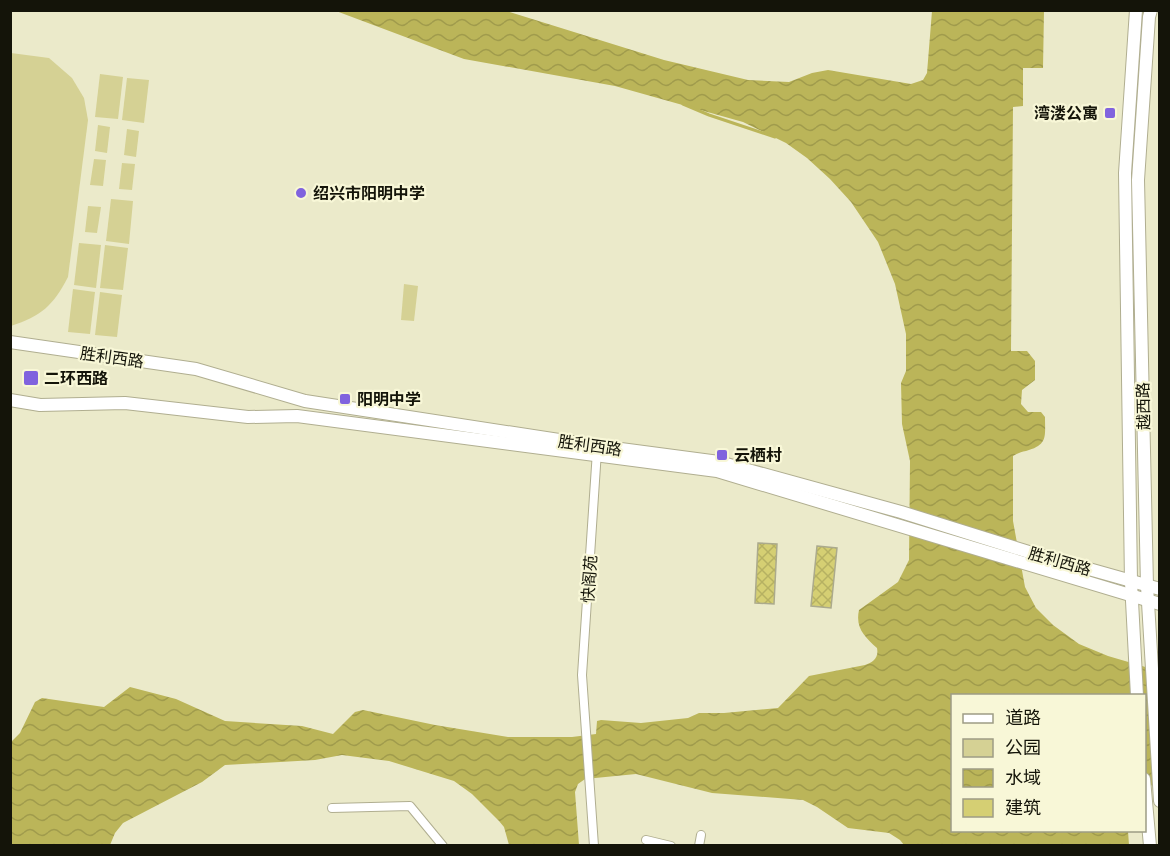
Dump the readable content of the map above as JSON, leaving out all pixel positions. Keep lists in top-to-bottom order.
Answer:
{
  "streets": {
    "main road": ["胜利西路", "越西路"],
    "street": ["快阁苑"]
  },
  "crossings": [
    ["胜利西路", "越西路"],
    ["胜利西路", "快阁苑"]
  ],
  "places": {
    "transit": [
      "湾溇公寓",
      "二环西路",
      "阳明中学",
      "云栖村"
    ],
    "other": ["绍兴市阳明中学"]
  },
  "legend": [
    "道路",
    "公园",
    "水域",
    "建筑"
  ]
}
